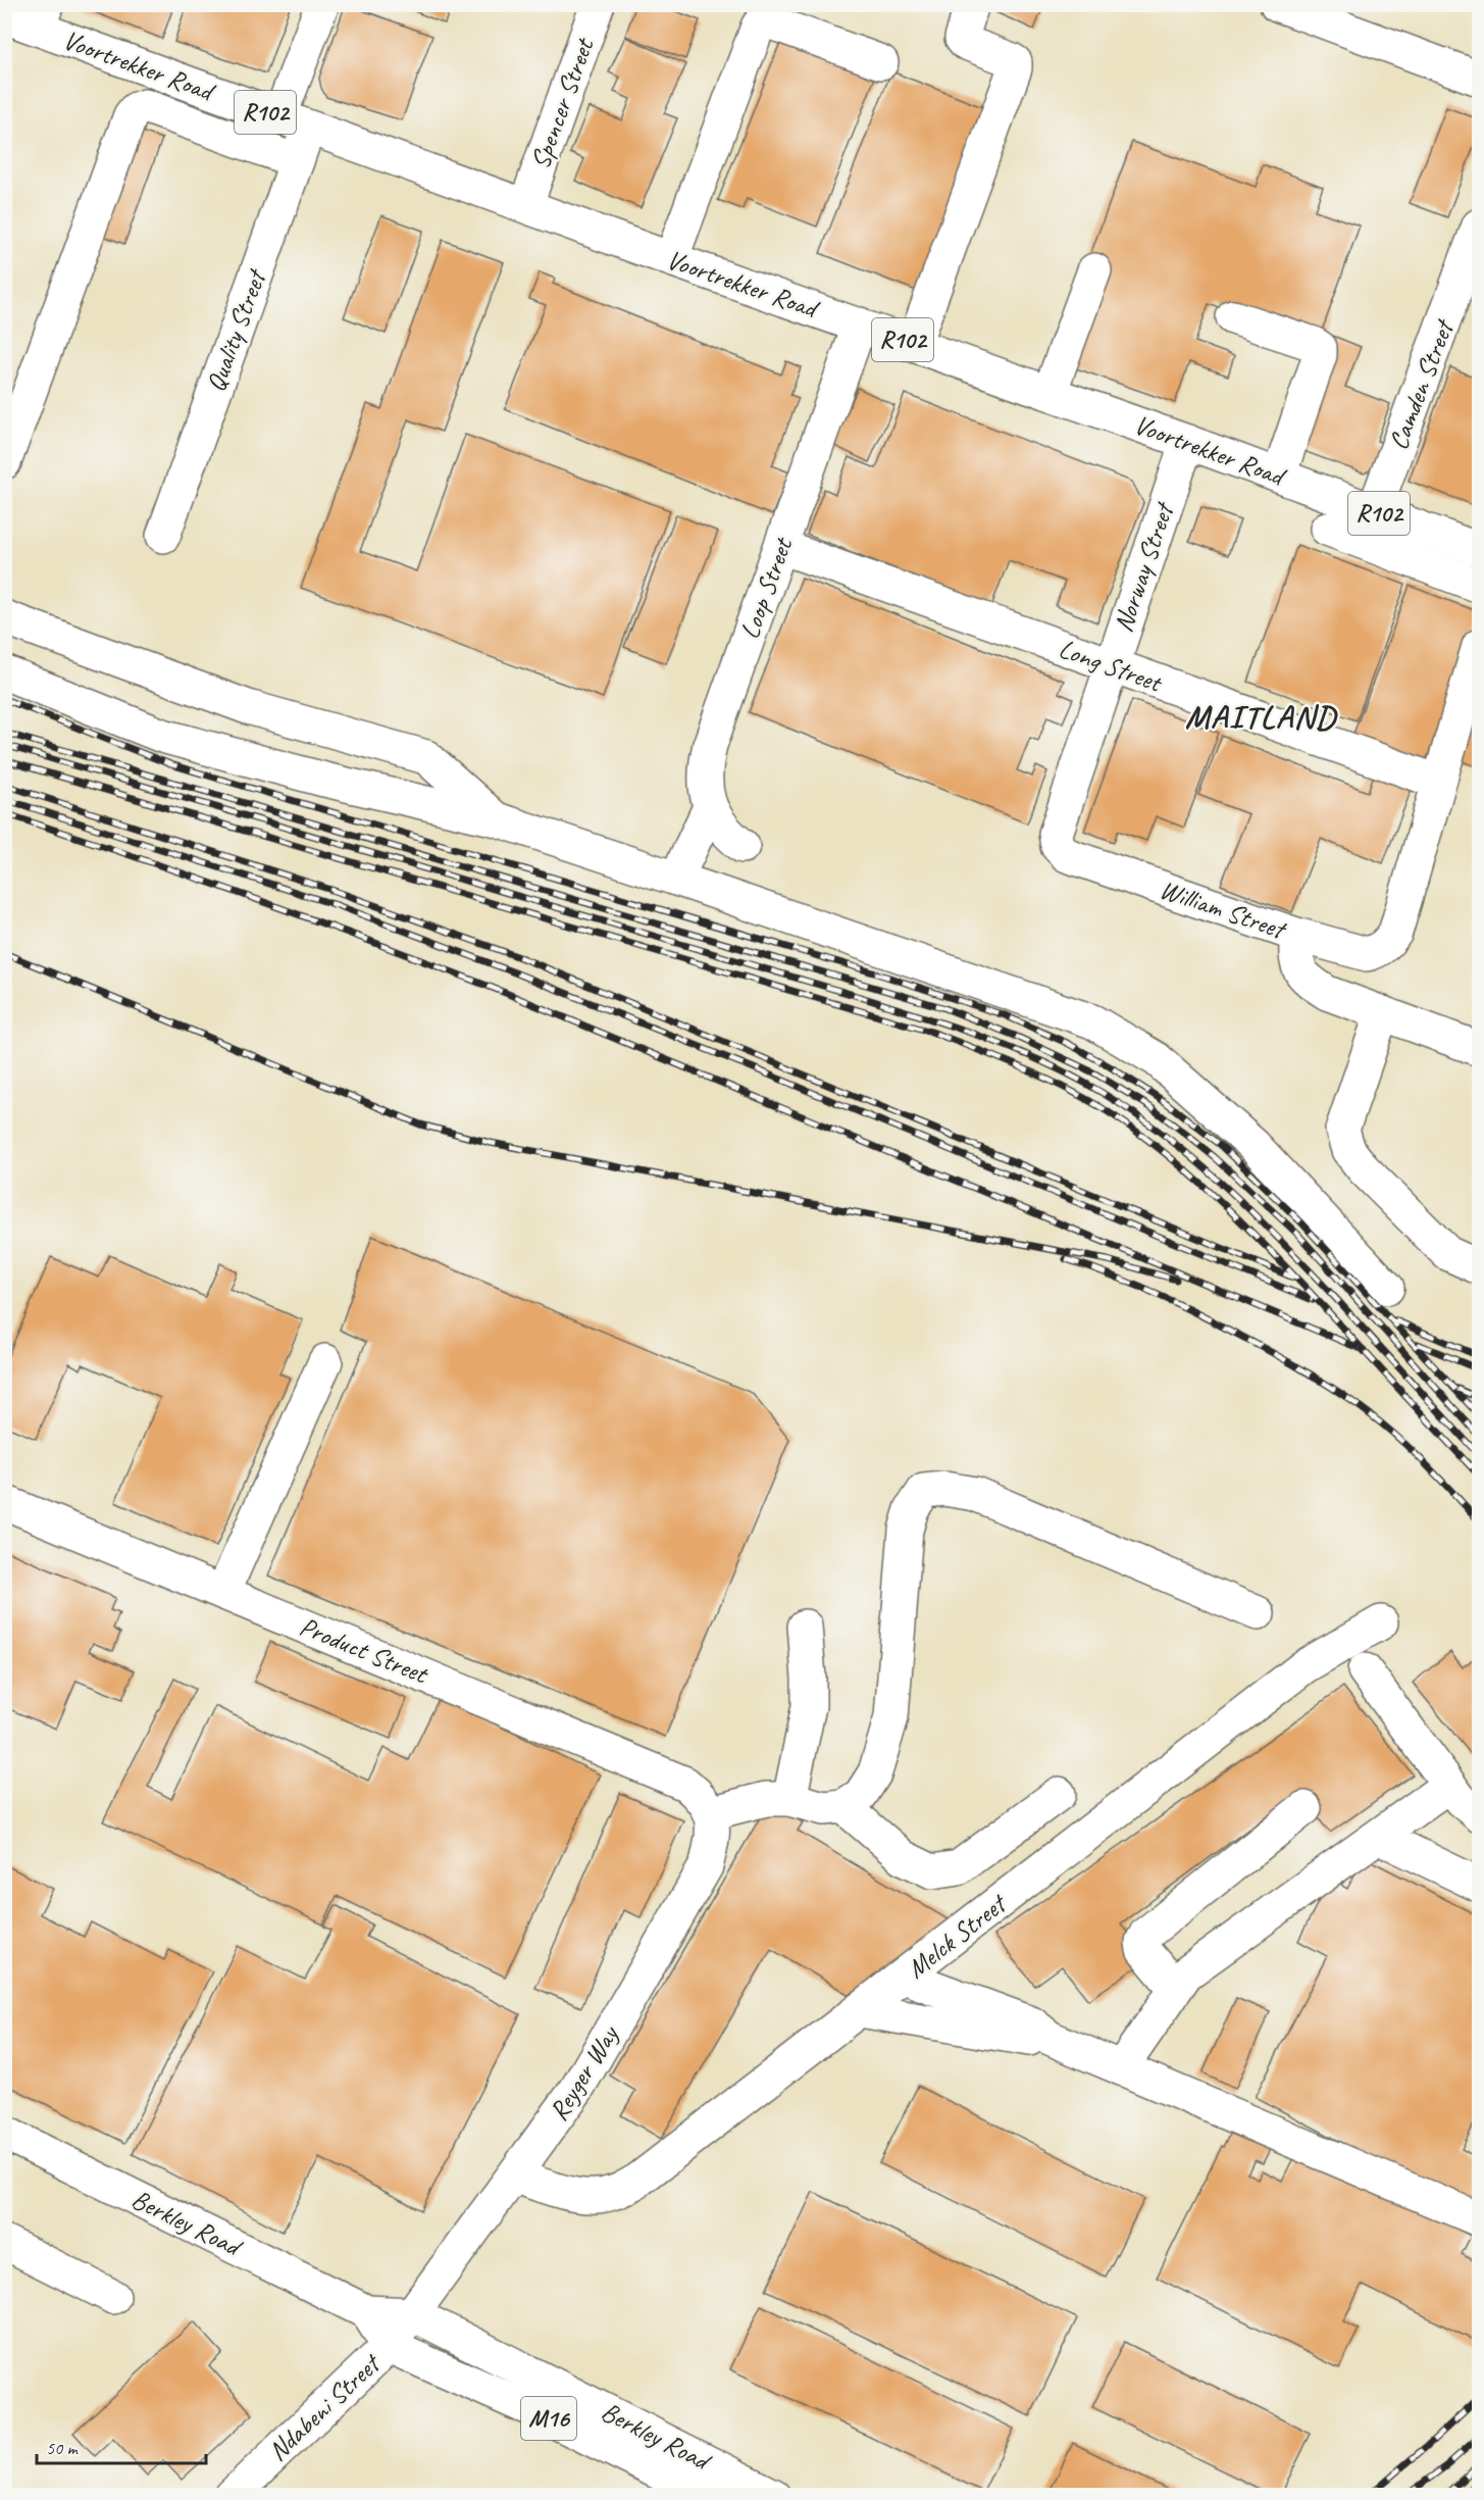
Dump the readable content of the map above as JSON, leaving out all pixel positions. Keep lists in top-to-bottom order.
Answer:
{
  "streets": {
    "street": [
      "Voortrekker Road",
      "Spencer Street",
      "R102",
      "Quality Street",
      "Camden Street",
      "Norway Street",
      "Loop Street",
      "Long Street",
      "William Street",
      "Product Street",
      "Melck Street",
      "Reyger Way",
      "Berkley Road",
      "Ndabeni Street",
      "M16"
    ]
  },
  "crossings": [
    ["Voortrekker Road", "Spencer Street"],
    ["Voortrekker Road", "Quality Street"],
    ["Voortrekker Road", "Camden Street"],
    ["Voortrekker Road", "Norway Street"],
    ["Voortrekker Road", "Loop Street"],
    ["Norway Street", "Long Street"],
    ["Norway Street", "William Street"],
    ["Loop Street", "Long Street"],
    ["Long Street", "William Street"],
    ["Product Street", "Reyger Way"],
    ["Melck Street", "Reyger Way"],
    ["Reyger Way", "Berkley Road"],
    ["Reyger Way", "Ndabeni Street"],
    ["Berkley Road", "Ndabeni Street"]
  ],
  "districts": ["MAITLAND"],
  "scale_bar": "50 m"
}
